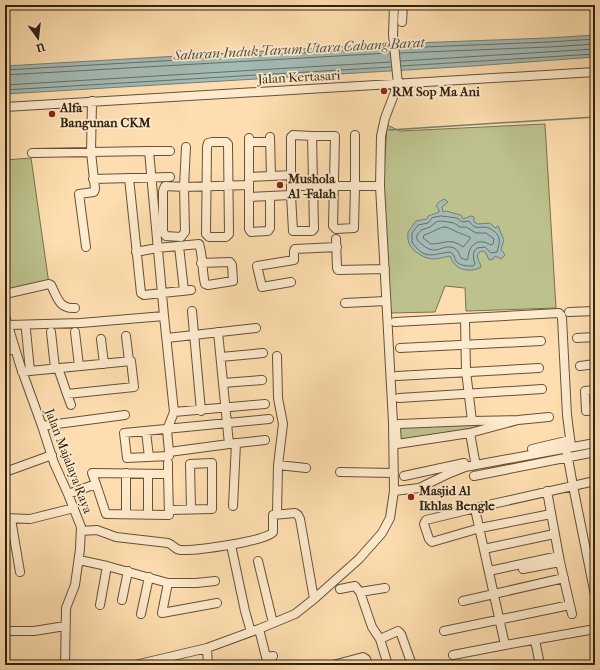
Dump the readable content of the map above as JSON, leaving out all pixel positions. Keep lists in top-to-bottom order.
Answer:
{
  "streets": {
    "street": ["Jalan Kertasari", "Jalan Majalaya Raya"]
  },
  "water": ["Saluran Induk Tarum Utara Cabang Barat"],
  "places": [
    "RM Sop Ma Ani",
    "Alfa Bangunan CKM",
    "Mushola Al -Falah",
    "Masjid Al Ikhlas Bengle"
  ],
  "north": "bottom"
}
